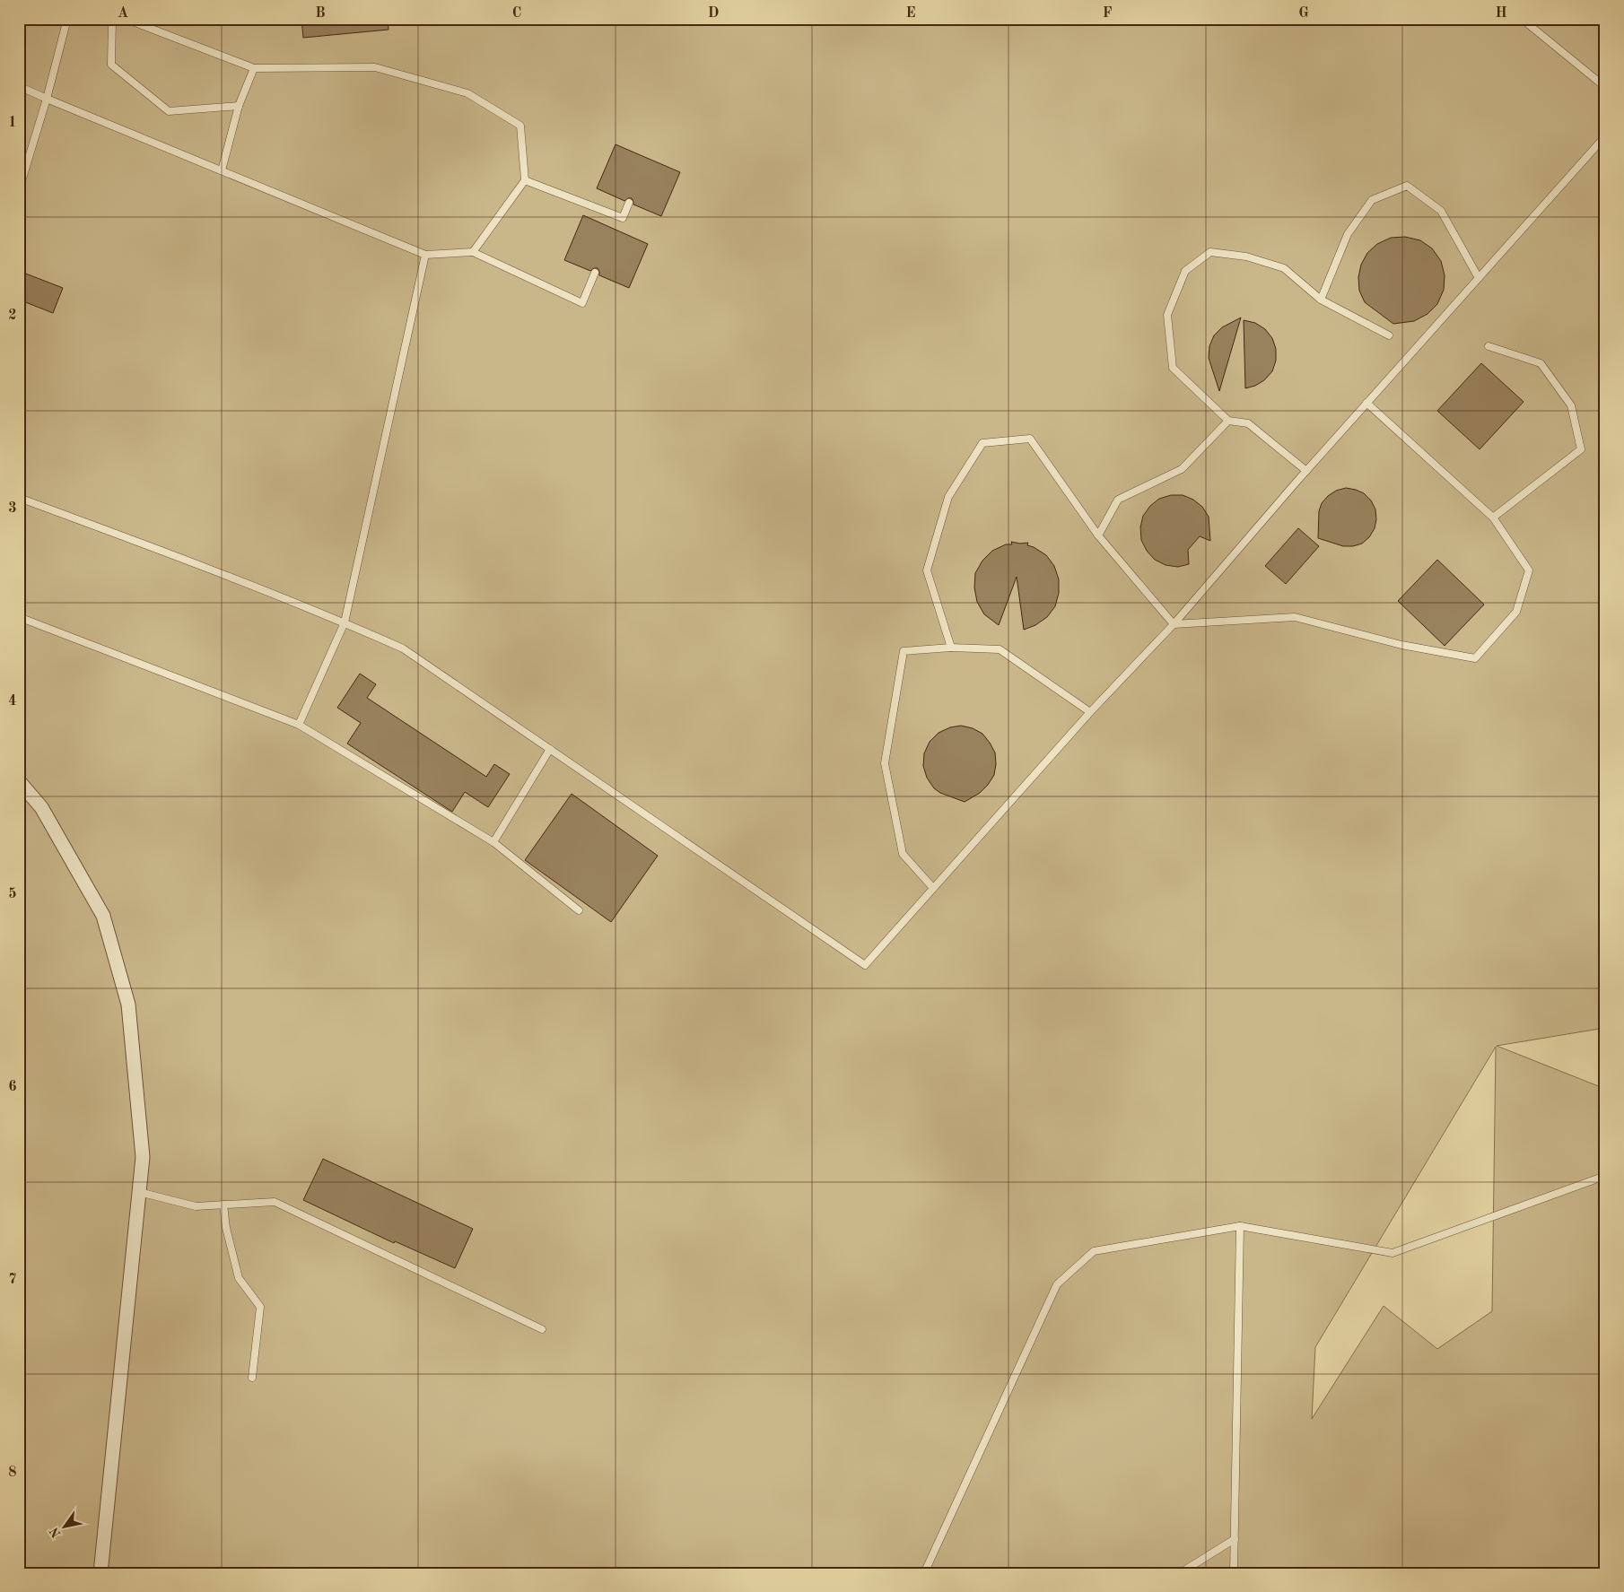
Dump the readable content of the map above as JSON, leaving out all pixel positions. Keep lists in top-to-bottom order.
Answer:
{
  "north": "bottom left",
  "grid": {
    "columns": [
      "A",
      "B",
      "C",
      "D",
      "E",
      "F",
      "G",
      "H"
    ],
    "rows": [
      "1",
      "2",
      "3",
      "4",
      "5",
      "6",
      "7",
      "8"
    ]
  }
}
